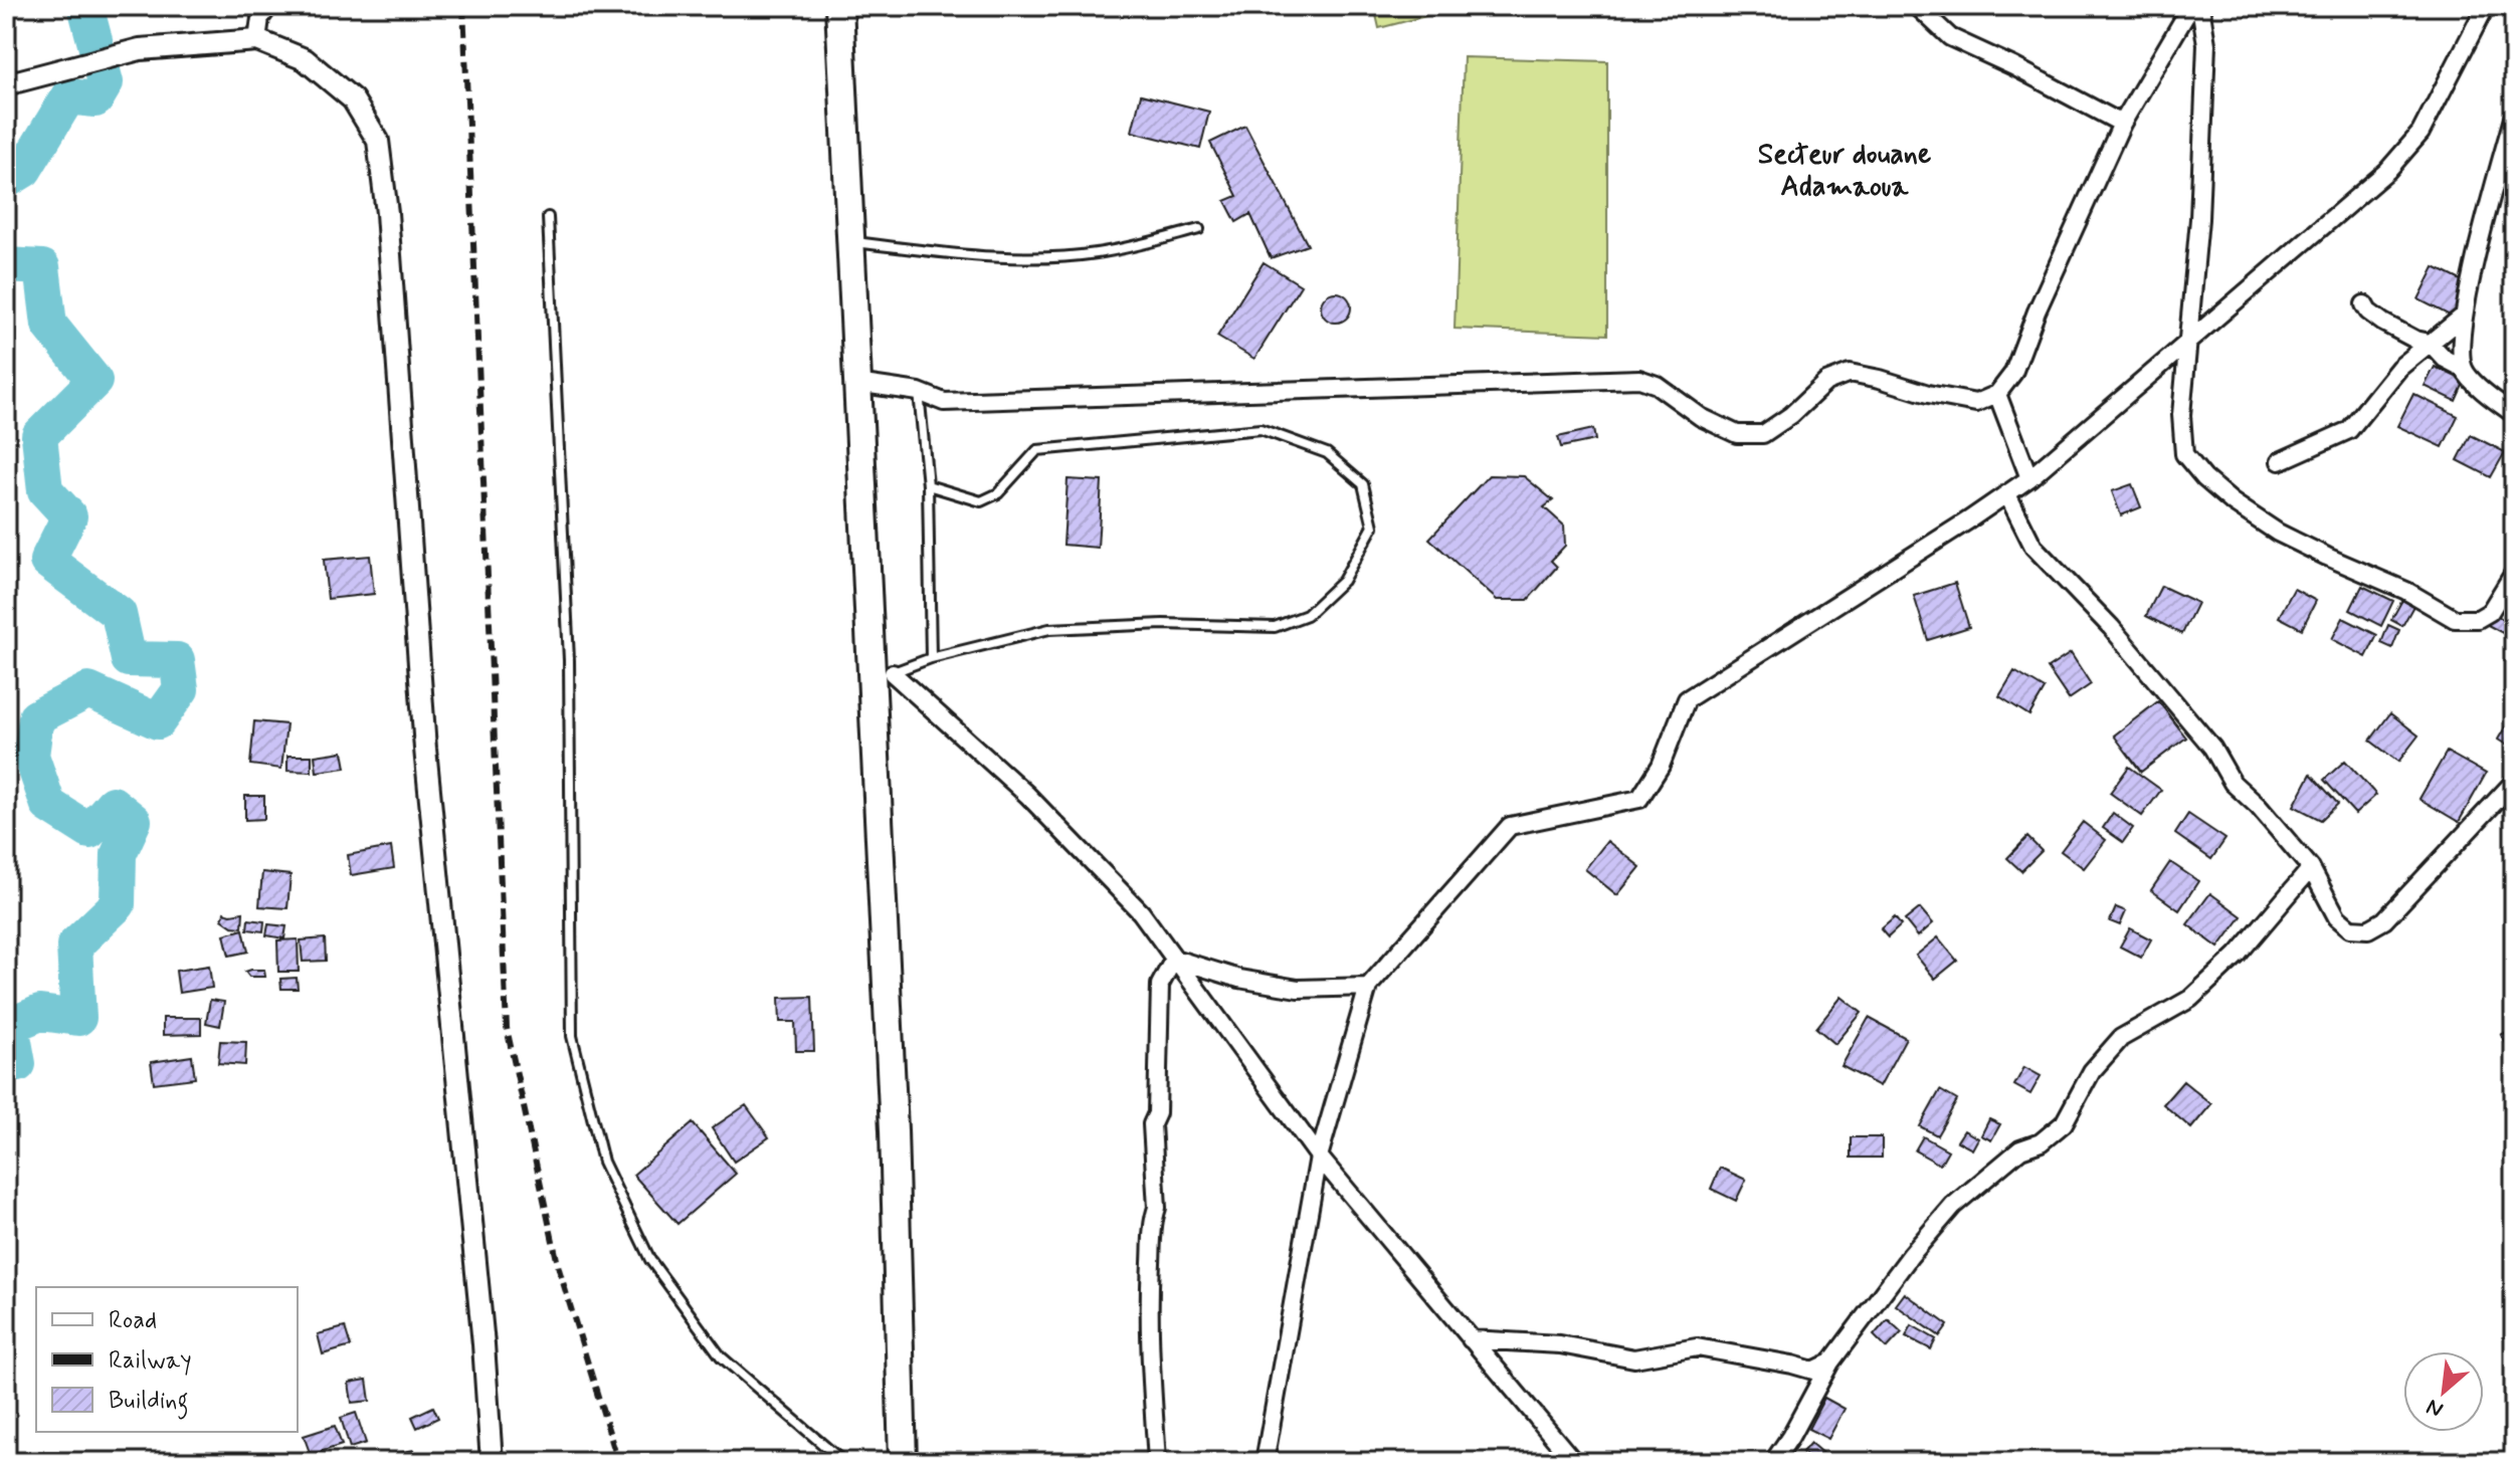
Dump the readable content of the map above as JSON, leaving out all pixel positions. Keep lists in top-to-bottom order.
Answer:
{
  "districts": ["Secteur douane Adamaoua"],
  "legend": ["Road", "Railway", "Building"],
  "north": "bottom left"
}
